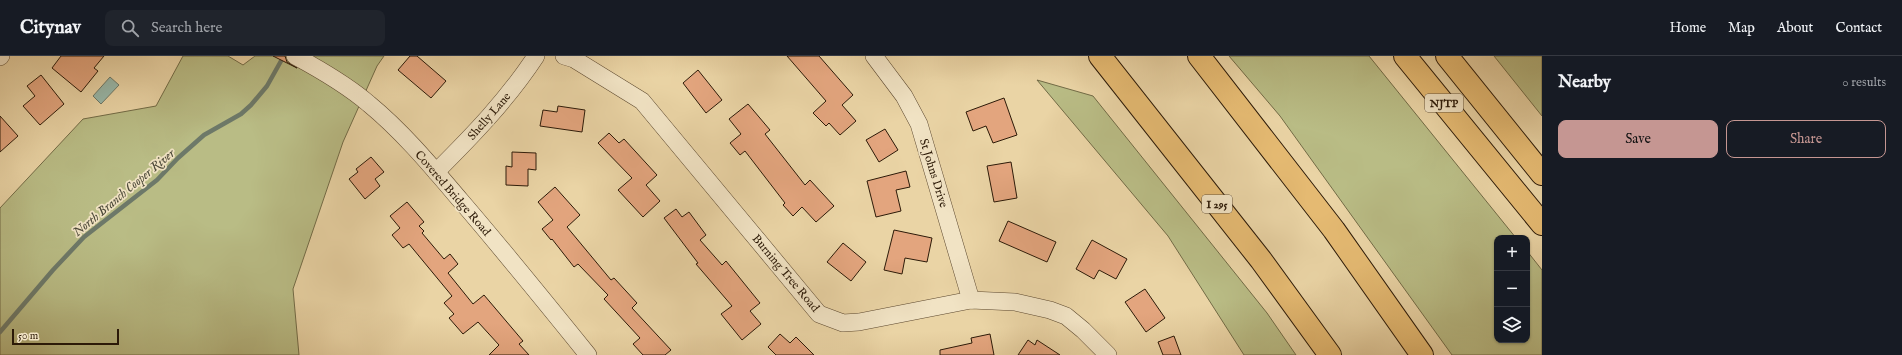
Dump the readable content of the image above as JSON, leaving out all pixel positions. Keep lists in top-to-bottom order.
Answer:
{
  "streets": {
    "highway": ["NJTP", "I 295"],
    "street": [
      "Shelly Lane",
      "St Johns Drive",
      "Covered Bridge Road",
      "Burning Tree Road"
    ]
  },
  "crossings": [
    ["Shelly Lane", "Covered Bridge Road"],
    ["St Johns Drive", "Burning Tree Road"]
  ],
  "water": ["North Branch Cooper River"],
  "scale_bar": "50 m",
  "page": {
    "header": "Citynav",
    "search": "Search here",
    "nav": [
      "Home",
      "Map",
      "About",
      "Contact"
    ],
    "heading": ["Nearby", "0 results"],
    "buttons": ["Save", "Share"],
    "map_buttons": ["+", "−"],
    "scale": "50 m"
  }
}
